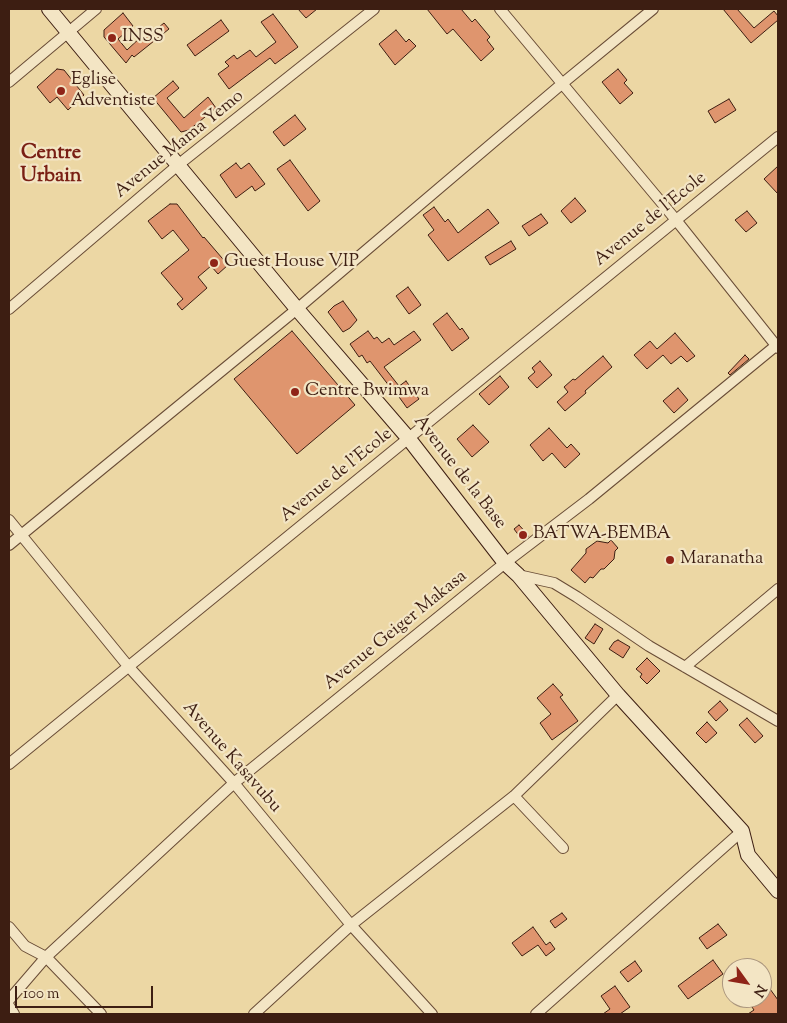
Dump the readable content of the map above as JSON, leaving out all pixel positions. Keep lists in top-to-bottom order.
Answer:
{
  "streets": {
    "main road": ["Avenue de la Base"],
    "street": [
      "Avenue Mama Yemo",
      "Avenue de l'Ecole",
      "Avenue Geiger Makasa",
      "Avenue Kasavubu"
    ]
  },
  "crossings": [
    ["Avenue Mama Yemo", "Avenue de la Base"],
    ["Avenue de l'Ecole", "Avenue de la Base"],
    ["Avenue de l'Ecole", "Avenue Kasavubu"],
    ["Avenue de la Base", "Avenue Geiger Makasa"],
    ["Avenue Geiger Makasa", "Avenue Kasavubu"]
  ],
  "districts": ["Centre Urbain"],
  "places": [
    "INSS",
    "Eglise Adventiste",
    "Guest House VIP",
    "Centre Bwimwa",
    "BATWA-BEMBA",
    "Maranatha"
  ],
  "scale_bar": "100 m",
  "north": "bottom right"
}
